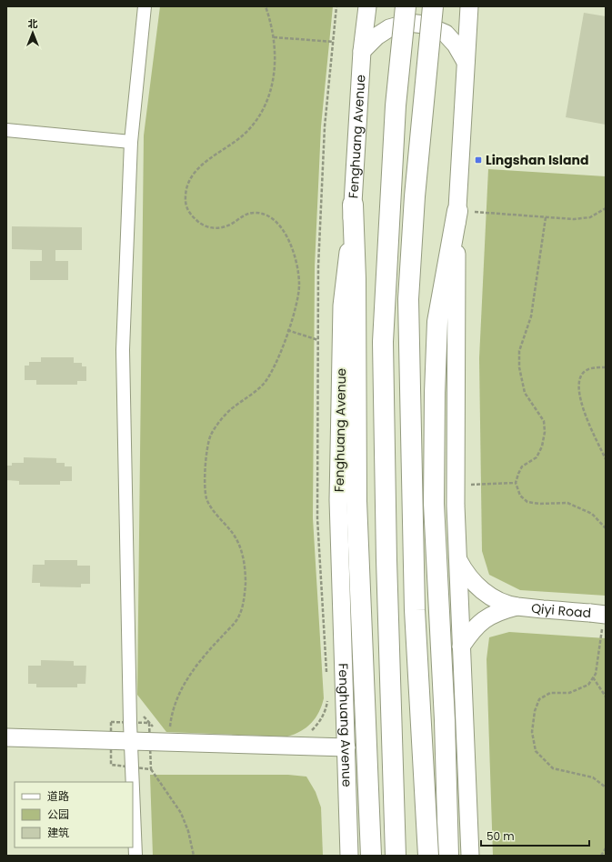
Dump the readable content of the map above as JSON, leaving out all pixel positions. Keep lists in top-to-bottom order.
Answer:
{
  "streets": {
    "main road": ["Fenghuang Avenue", "Qiyi Road"]
  },
  "places": {
    "transit": ["Lingshan Island"]
  },
  "legend": ["道路", "公园", "建筑"],
  "scale_bar": "50 m",
  "north": "top"
}
